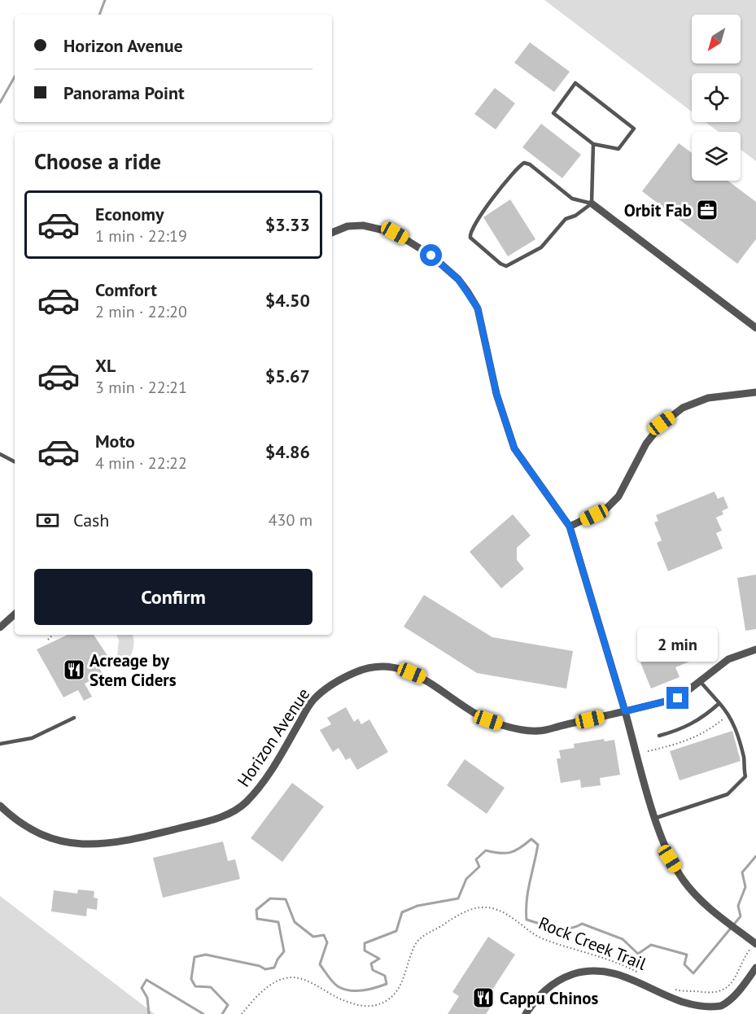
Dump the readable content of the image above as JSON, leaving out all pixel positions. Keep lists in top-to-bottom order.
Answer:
{
  "streets": {
    "street": ["Horizon Avenue"],
    "path": ["Rock Creek Trail"]
  },
  "places": {
    "office": ["Orbit Fab"],
    "restaurant": ["Acreage by Stem Ciders", "Cappu Chinos"]
  },
  "north": "bottom left",
  "page": {
    "banner": ["Horizon Avenue", "Panorama Point"],
    "heading": "Choose a ride",
    "list": [
      {
        "name": "Economy",
        "note": "1 min · 22:19",
        "value": "$3.33"
      },
      {
        "name": "Comfort",
        "note": "2 min · 22:20",
        "value": "$4.50"
      },
      {
        "name": "XL",
        "note": "3 min · 22:21",
        "value": "$5.67"
      },
      {
        "name": "Moto",
        "note": "4 min · 22:22",
        "value": "$4.86"
      }
    ],
    "pay": ["Cash", "430 m"],
    "buttons": "Confirm",
    "bubble": "2 min"
  }
}
